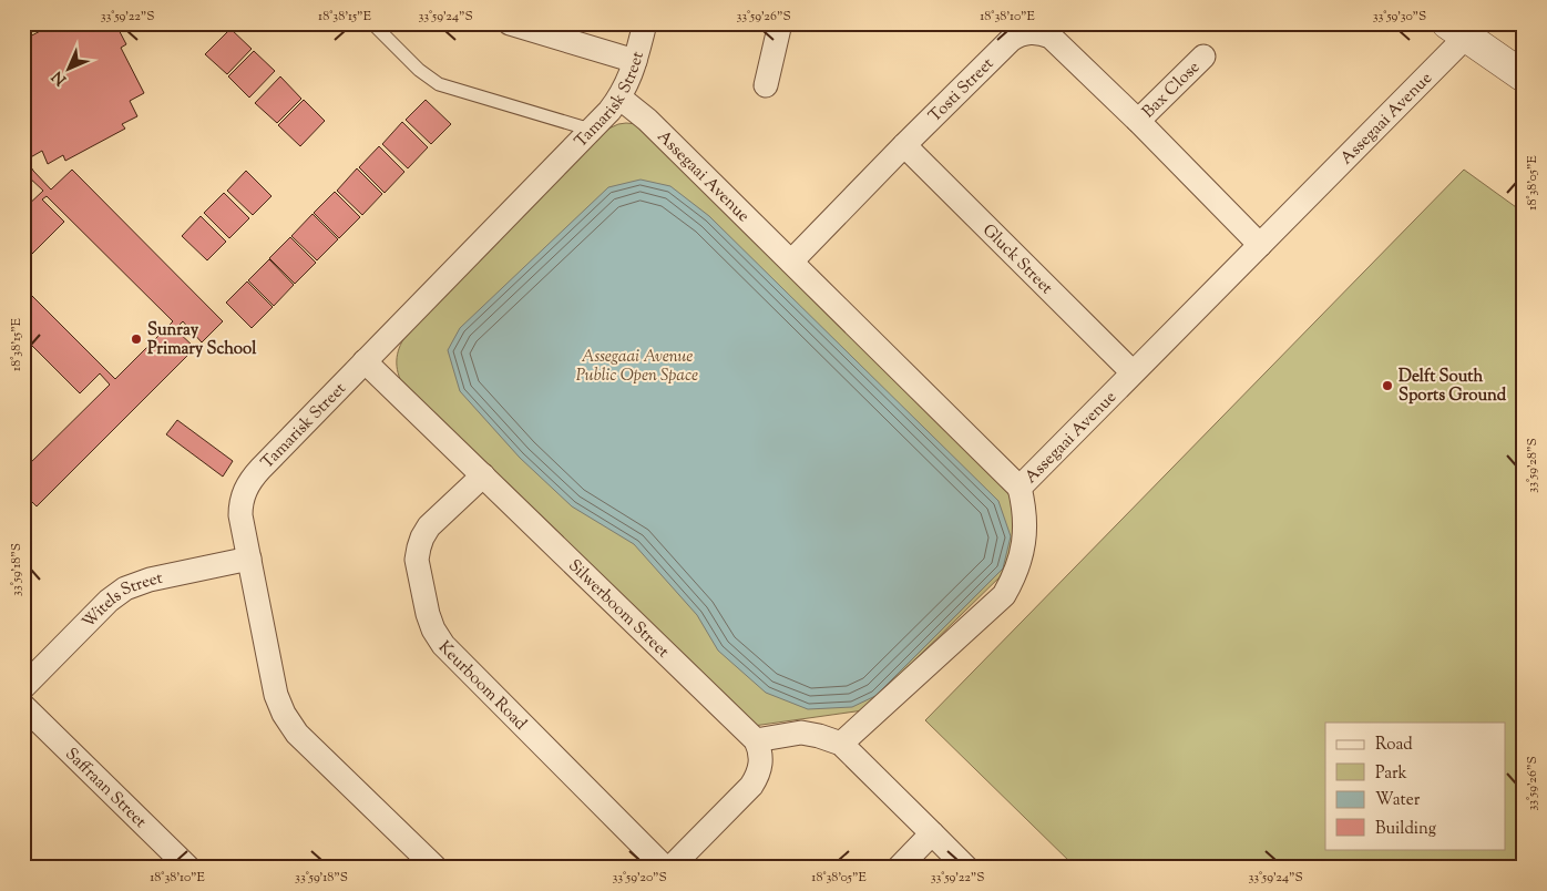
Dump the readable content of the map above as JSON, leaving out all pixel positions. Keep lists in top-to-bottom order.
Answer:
{
  "streets": {
    "street": [
      "Bax Close",
      "Tosti Street",
      "Tamarisk Street",
      "Assegaai Avenue",
      "Gluck Street",
      "Witels Street",
      "Silwerboom Street",
      "Keurboom Road",
      "Saffraan Street"
    ]
  },
  "crossings": [
    ["Bax Close", "Tosti Street"],
    ["Tosti Street", "Assegaai Avenue"],
    ["Tosti Street", "Gluck Street"],
    ["Tamarisk Street", "Assegaai Avenue"],
    ["Tamarisk Street", "Witels Street"],
    ["Tamarisk Street", "Silwerboom Street"],
    ["Assegaai Avenue", "Gluck Street"],
    ["Silwerboom Street", "Keurboom Road"]
  ],
  "parks": ["Assegaai Avenue Public Open Space"],
  "places": ["Sunray Primary School", "Delft South Sports Ground"],
  "legend": [
    "Road",
    "Park",
    "Water",
    "Building"
  ],
  "north": "bottom left",
  "coordinates": [
    "33°59'22\"S",
    "18°38'15\"E",
    "33°59'24\"S",
    "33°59'26\"S",
    "18°38'10\"E",
    "33°59'30\"S",
    "18°38'05\"E",
    "33°59'28\"S",
    "33°59'18\"S",
    "33°59'20\"S"
  ]
}
